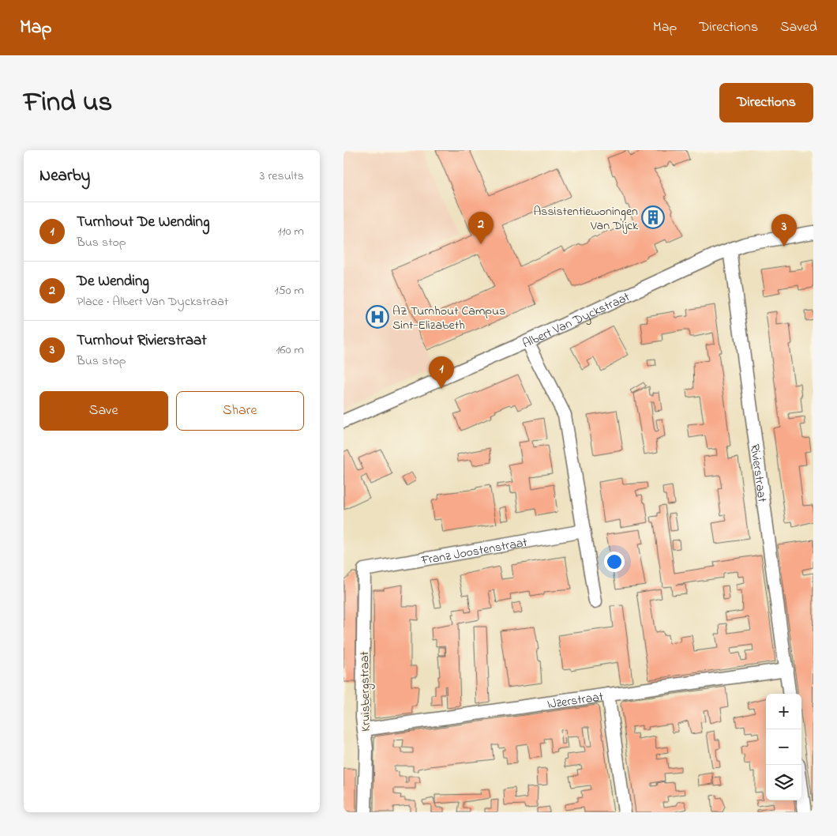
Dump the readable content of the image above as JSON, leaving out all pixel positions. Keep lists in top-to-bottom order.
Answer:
{
  "streets": {
    "street": [
      "Albert Van Dyckstraat",
      "Rivierstraat",
      "Franz Joostenstraat",
      "Kruisbergstraat",
      "IJzerstraat"
    ]
  },
  "crossings": [
    ["Albert Van Dyckstraat", "Rivierstraat"],
    ["Rivierstraat", "IJzerstraat"],
    ["Franz Joostenstraat", "Kruisbergstraat"],
    ["Kruisbergstraat", "IJzerstraat"]
  ],
  "places": {
    "building": ["Assistentiewoningen Van Dijck"],
    "hospital": ["AZ Turnhout Campus Sint-Elizabeth"]
  },
  "page": {
    "header": "Map",
    "nav": ["Map", "Directions", "Saved"],
    "title": "Find us",
    "buttons": [
      "Directions",
      ["Save", "Share"]
    ],
    "heading": ["Nearby", "3 results"],
    "list": [
      {
        "mark": "1",
        "name": "Turnhout De Wending",
        "note": "Bus stop",
        "value": "110 m"
      },
      {
        "mark": "2",
        "name": "De Wending",
        "note": "Place · Albert Van Dyckstraat",
        "value": "150 m"
      },
      {
        "mark": "3",
        "name": "Turnhout Rivierstraat",
        "note": "Bus stop",
        "value": "160 m"
      }
    ],
    "pins": ["2", "3", "1"],
    "map_buttons": ["+", "−"]
  }
}
